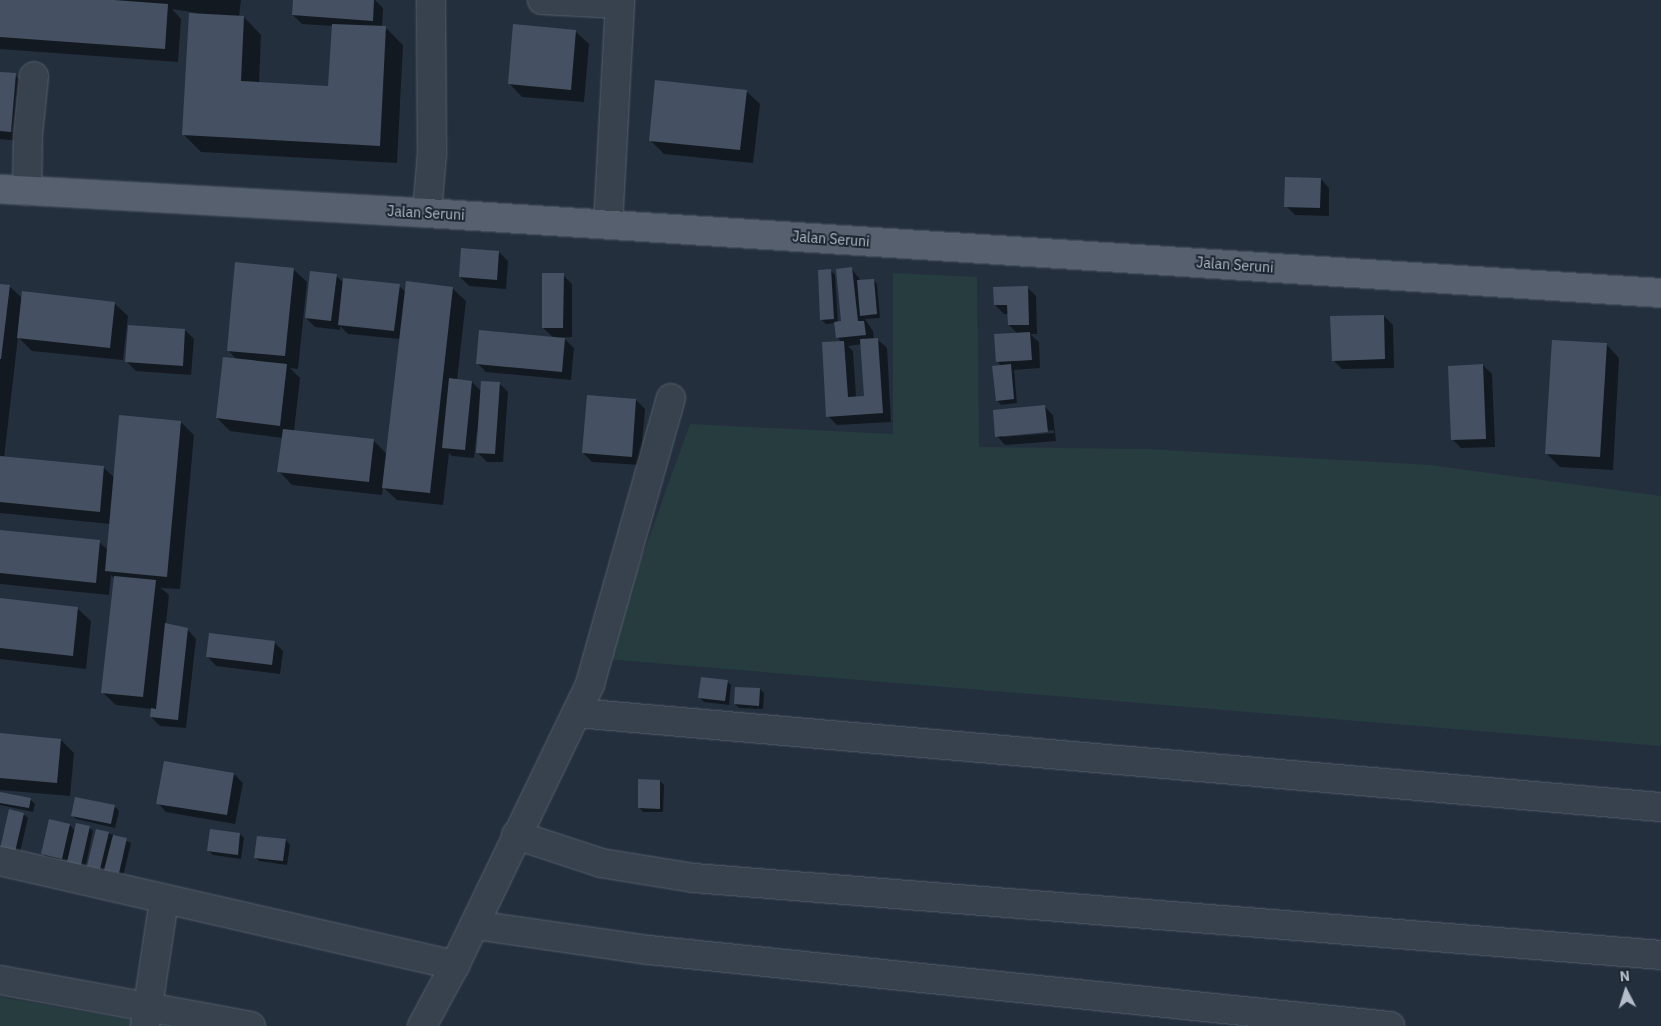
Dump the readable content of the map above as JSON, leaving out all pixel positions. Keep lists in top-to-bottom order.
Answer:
{
  "streets": {
    "main road": ["Jalan Seruni"]
  },
  "north": "top"
}
